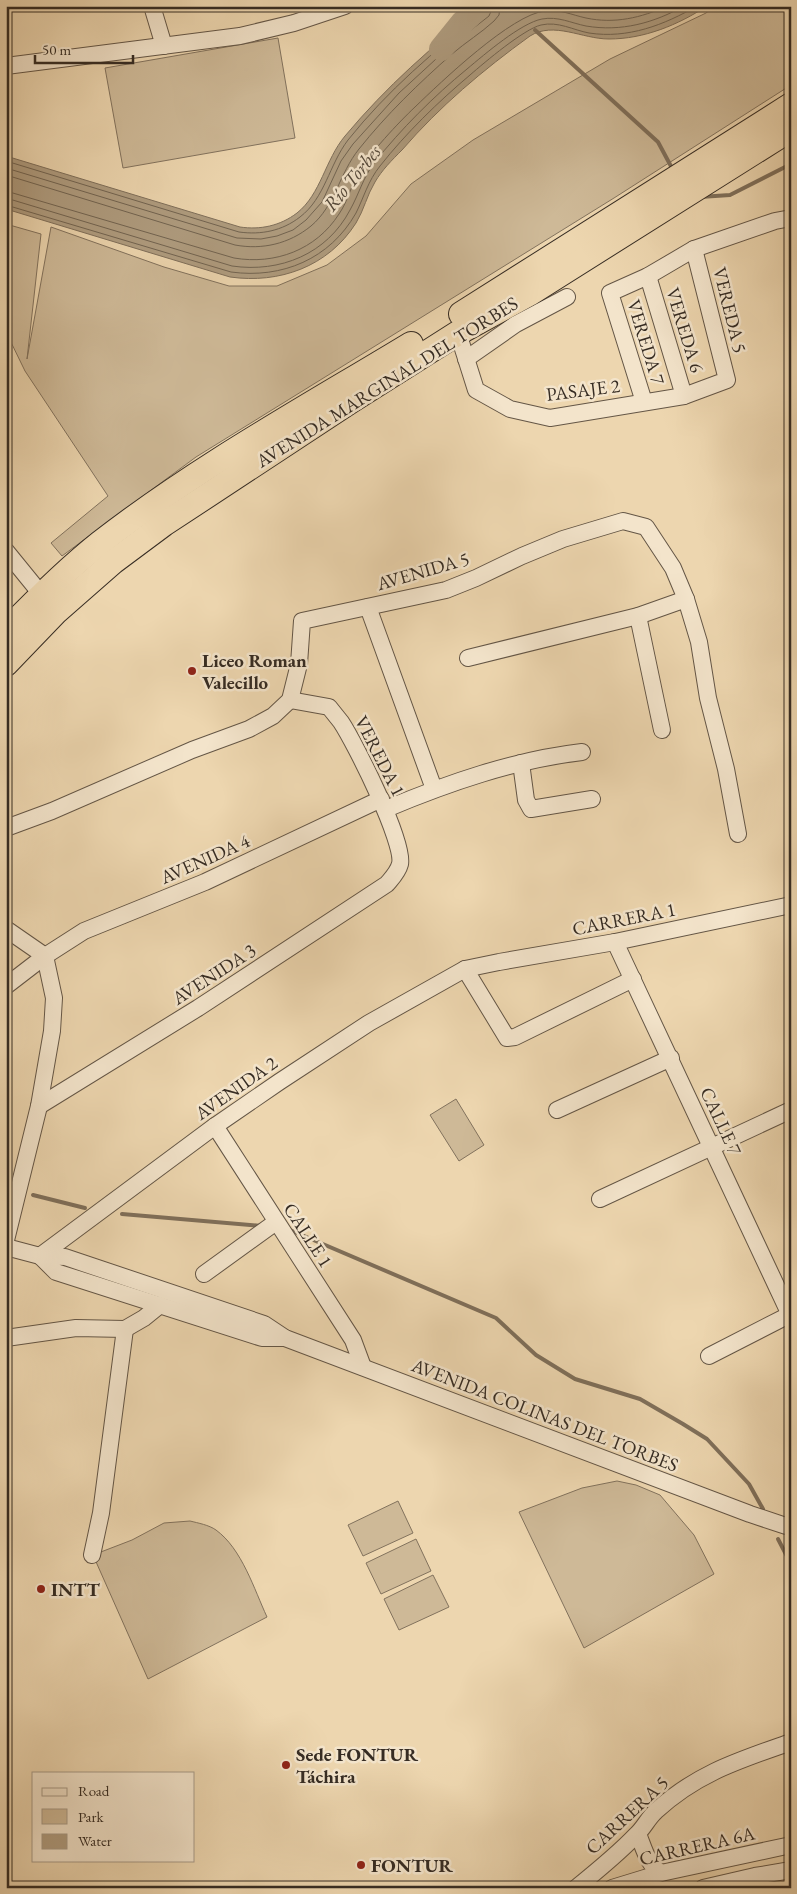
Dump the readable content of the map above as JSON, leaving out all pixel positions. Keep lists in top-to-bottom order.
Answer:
{
  "streets": {
    "highway": ["AVENIDA MARGINAL DEL TORBES"],
    "street": [
      "VEREDA 5",
      "VEREDA 6",
      "VEREDA 7",
      "PASAJE 2",
      "AVENIDA 5",
      "VEREDA 1",
      "AVENIDA 4",
      "CARRERA 1",
      "AVENIDA 3",
      "AVENIDA 2",
      "CALLE 7",
      "CALLE 1",
      "AVENIDA COLINAS DEL TORBES",
      "CARRERA 5",
      "CARRERA 6A"
    ]
  },
  "crossings": [
    ["VEREDA 5", "PASAJE 2"],
    ["VEREDA 6", "VEREDA 7"],
    ["VEREDA 6", "PASAJE 2"],
    ["VEREDA 7", "PASAJE 2"],
    ["AVENIDA MARGINAL DEL TORBES", "PASAJE 2"],
    ["AVENIDA 5", "VEREDA 1"],
    ["VEREDA 1", "AVENIDA 4"],
    ["VEREDA 1", "AVENIDA 3"],
    ["CARRERA 1", "AVENIDA 2"],
    ["CARRERA 1", "CALLE 7"],
    ["AVENIDA 2", "CALLE 1"],
    ["AVENIDA 2", "AVENIDA COLINAS DEL TORBES"],
    ["CALLE 1", "AVENIDA COLINAS DEL TORBES"]
  ],
  "water": ["Río Torbes"],
  "places": [
    "Liceo Roman Valecillo",
    "INTT",
    "Sede FONTUR Táchira",
    "FONTUR"
  ],
  "legend": ["Road", "Park", "Water"],
  "scale_bar": "50 m"
}
